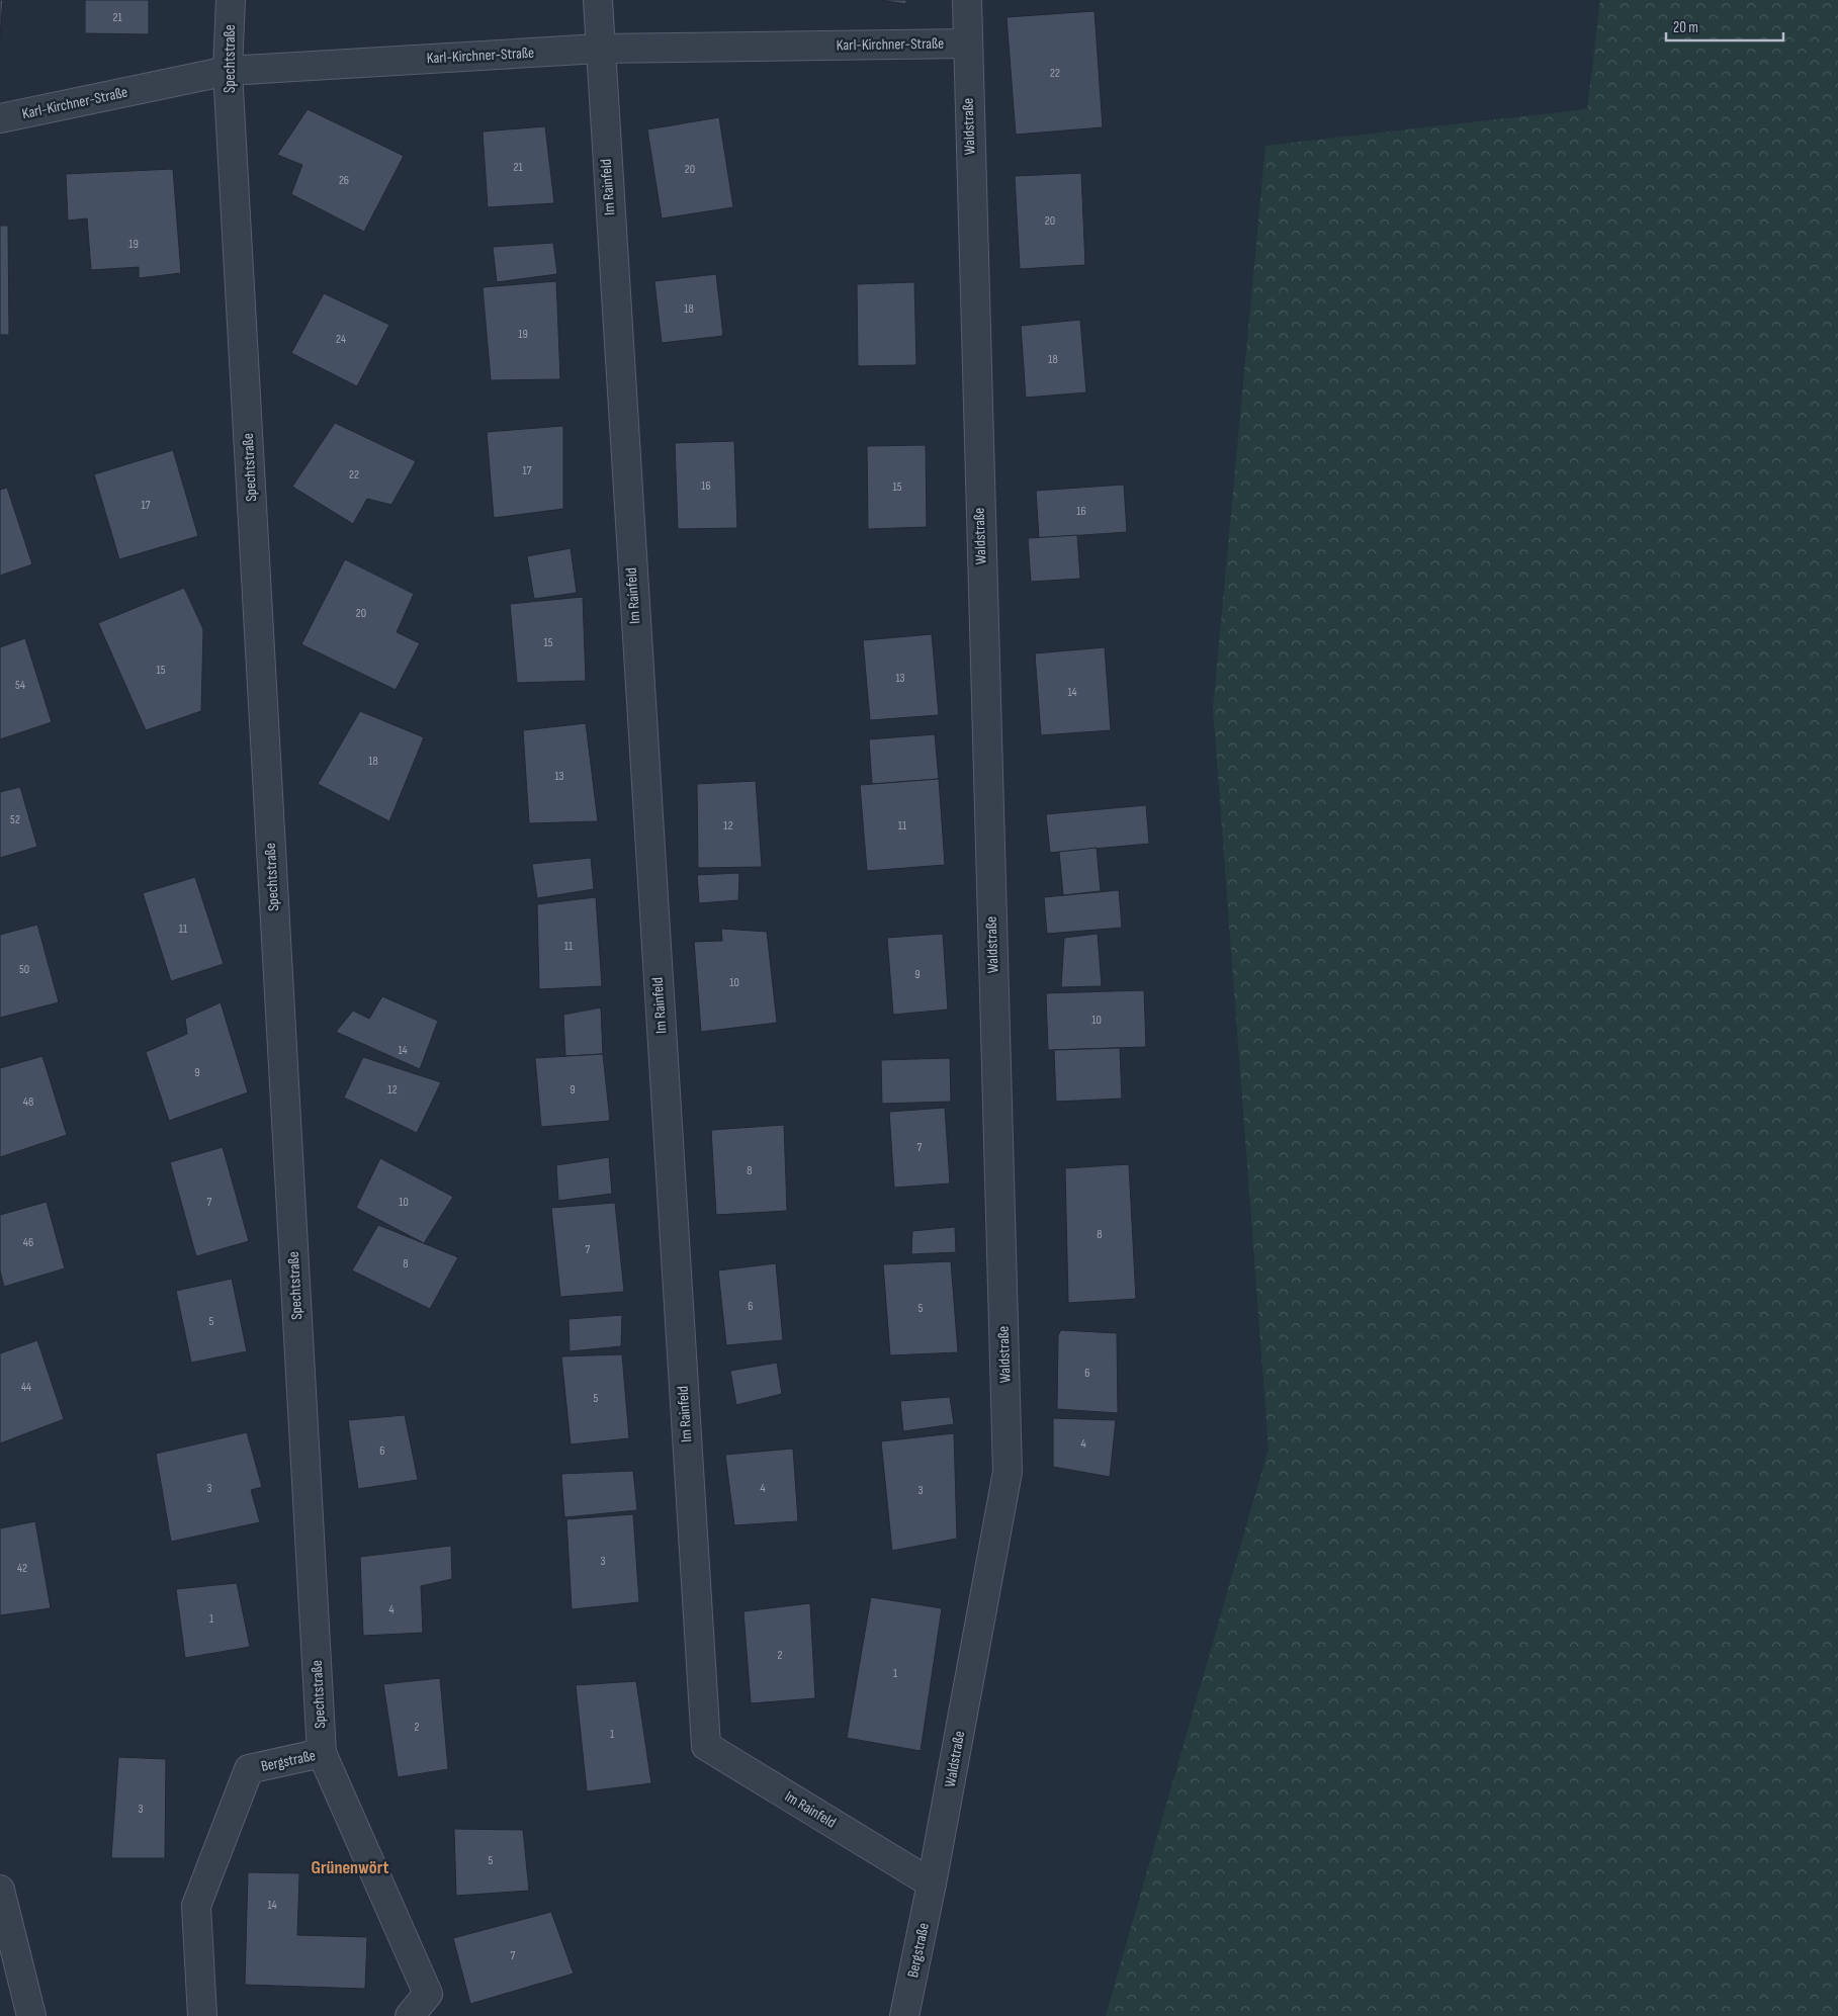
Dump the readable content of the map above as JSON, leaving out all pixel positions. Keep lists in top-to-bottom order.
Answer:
{
  "streets": {
    "street": [
      "Karl-Kirchner-Straße",
      "Spechtstraße",
      "Waldstraße",
      "Im Rainfeld",
      "Bergstraße"
    ]
  },
  "crossings": [
    ["Karl-Kirchner-Straße", "Spechtstraße"],
    ["Karl-Kirchner-Straße", "Waldstraße"],
    ["Karl-Kirchner-Straße", "Im Rainfeld"],
    ["Spechtstraße", "Bergstraße"],
    ["Waldstraße", "Im Rainfeld"],
    ["Waldstraße", "Bergstraße"],
    ["Im Rainfeld", "Bergstraße"]
  ],
  "districts": ["Grünenwört"],
  "house_numbers": [
    "21",
    "22",
    "21",
    "20",
    "26",
    "20",
    "19",
    "18",
    "19",
    "24",
    "18",
    "17",
    "22",
    "16",
    "15",
    "17",
    "16",
    "20",
    "15",
    "15",
    "13",
    "54",
    "14",
    "18",
    "13",
    "52",
    "12",
    "11",
    "11",
    "11",
    "50",
    "9",
    "10",
    "10",
    "14",
    "9",
    "12",
    "9",
    "48",
    "7",
    "8",
    "7",
    "10",
    "8",
    "46",
    "7",
    "8",
    "6",
    "5",
    "5",
    "6",
    "44",
    "5",
    "4",
    "6",
    "3",
    "4",
    "3",
    "3",
    "42",
    "4",
    "1",
    "2",
    "1",
    "2",
    "1",
    "3",
    "5",
    "14",
    "7"
  ],
  "scale_bar": "20 m"
}
